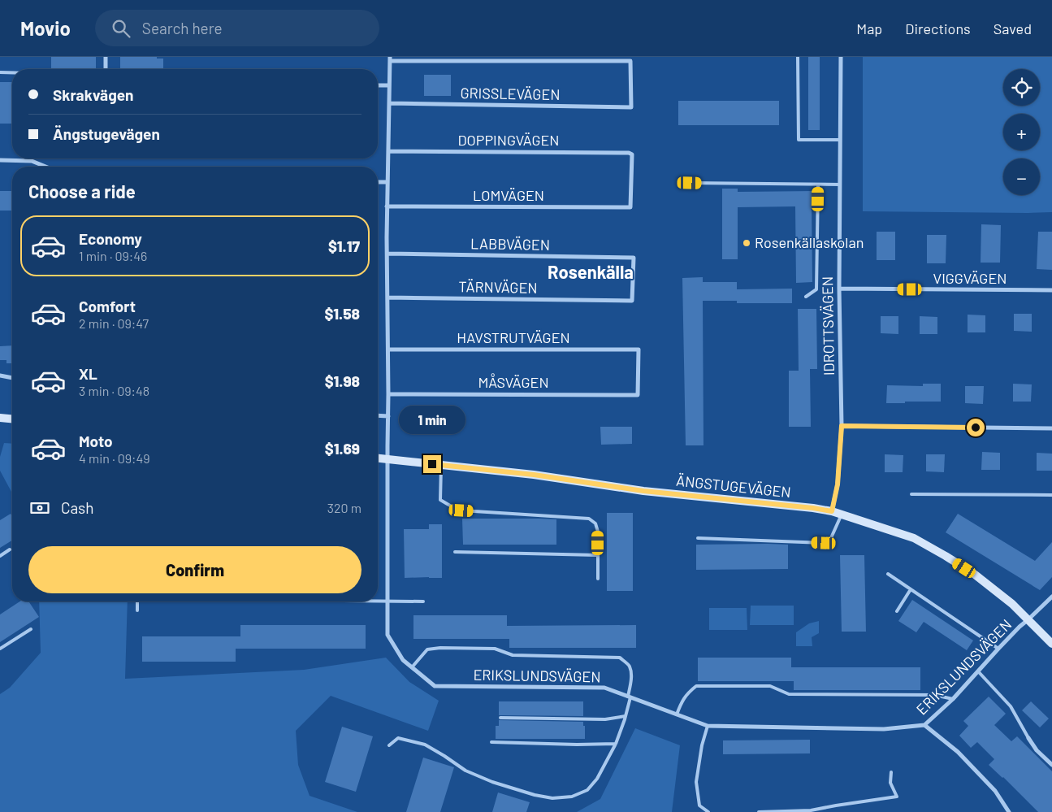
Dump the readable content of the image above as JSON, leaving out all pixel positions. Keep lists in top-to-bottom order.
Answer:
{
  "streets": {
    "street": [
      "GRISSLEVÄGEN",
      "DOPPINGVÄGEN",
      "LOMVÄGEN",
      "LABBVÄGEN",
      "VIGGVÄGEN",
      "TÄRNVÄGEN",
      "IDROTTSVÄGEN",
      "HAVSTRUTVÄGEN",
      "MÅSVÄGEN",
      "ÄNGSTUGEVÄGEN",
      "ERIKSLUNDSVÄGEN"
    ]
  },
  "crossings": [
    ["GRISSLEVÄGEN", "ERIKSLUNDSVÄGEN"],
    ["DOPPINGVÄGEN", "LOMVÄGEN"],
    ["DOPPINGVÄGEN", "ERIKSLUNDSVÄGEN"],
    ["LOMVÄGEN", "ERIKSLUNDSVÄGEN"],
    ["LABBVÄGEN", "TÄRNVÄGEN"],
    ["LABBVÄGEN", "ERIKSLUNDSVÄGEN"],
    ["VIGGVÄGEN", "IDROTTSVÄGEN"],
    ["TÄRNVÄGEN", "ERIKSLUNDSVÄGEN"],
    ["IDROTTSVÄGEN", "ÄNGSTUGEVÄGEN"],
    ["HAVSTRUTVÄGEN", "MÅSVÄGEN"],
    ["HAVSTRUTVÄGEN", "ERIKSLUNDSVÄGEN"],
    ["MÅSVÄGEN", "ERIKSLUNDSVÄGEN"],
    ["ÄNGSTUGEVÄGEN", "ERIKSLUNDSVÄGEN"]
  ],
  "districts": ["Rosenkälla"],
  "places": ["Rosenkällaskolan"],
  "page": {
    "header": "Movio",
    "search": "Search here",
    "nav": ["Map", "Directions", "Saved"],
    "map_buttons": ["+", "−"],
    "banner": ["Skrakvägen", "Ängstugevägen"],
    "heading": "Choose a ride",
    "list": [
      {
        "name": "Economy",
        "note": "1 min · 09:46",
        "value": "$1.17"
      },
      {
        "name": "Comfort",
        "note": "2 min · 09:47",
        "value": "$1.58"
      },
      {
        "name": "XL",
        "note": "3 min · 09:48",
        "value": "$1.98"
      },
      {
        "name": "Moto",
        "note": "4 min · 09:49",
        "value": "$1.69"
      }
    ],
    "bubble": "1 min",
    "pay": ["Cash", "320 m"],
    "buttons": "Confirm"
  }
}
